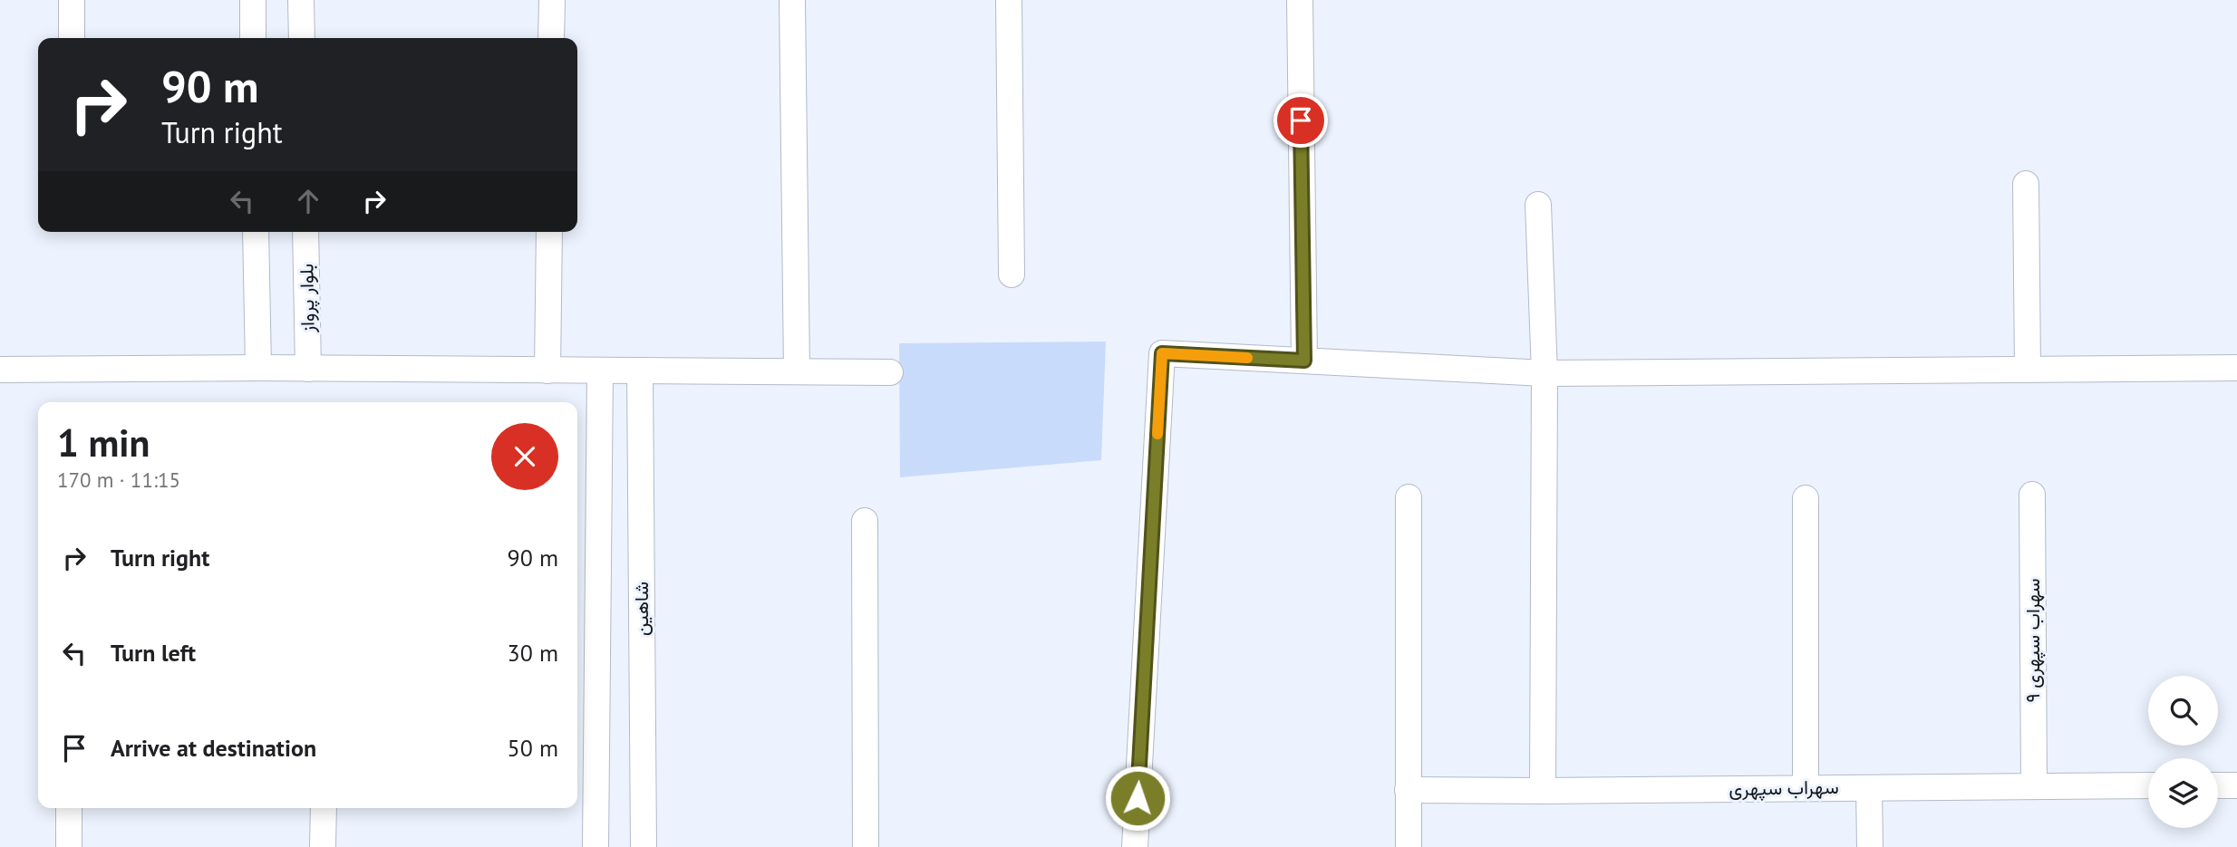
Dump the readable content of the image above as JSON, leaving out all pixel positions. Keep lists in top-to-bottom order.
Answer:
{
  "streets": {
    "street": [
      "بلوار پرواز",
      "شاهین",
      "سهراب سپهری ۹",
      "سهراب سپهری"
    ]
  },
  "crossings": [
    ["سهراب سپهری ۹", "سهراب سپهری"]
  ],
  "page": {
    "turn": ["90 m", "Turn right"],
    "heading": ["1 min", "170 m · 11:15"],
    "list": [
      {
        "name": "Turn right",
        "value": "90 m"
      },
      {
        "name": "Turn left",
        "value": "30 m"
      },
      {
        "name": "Arrive at destination",
        "value": "50 m"
      }
    ]
  }
}
